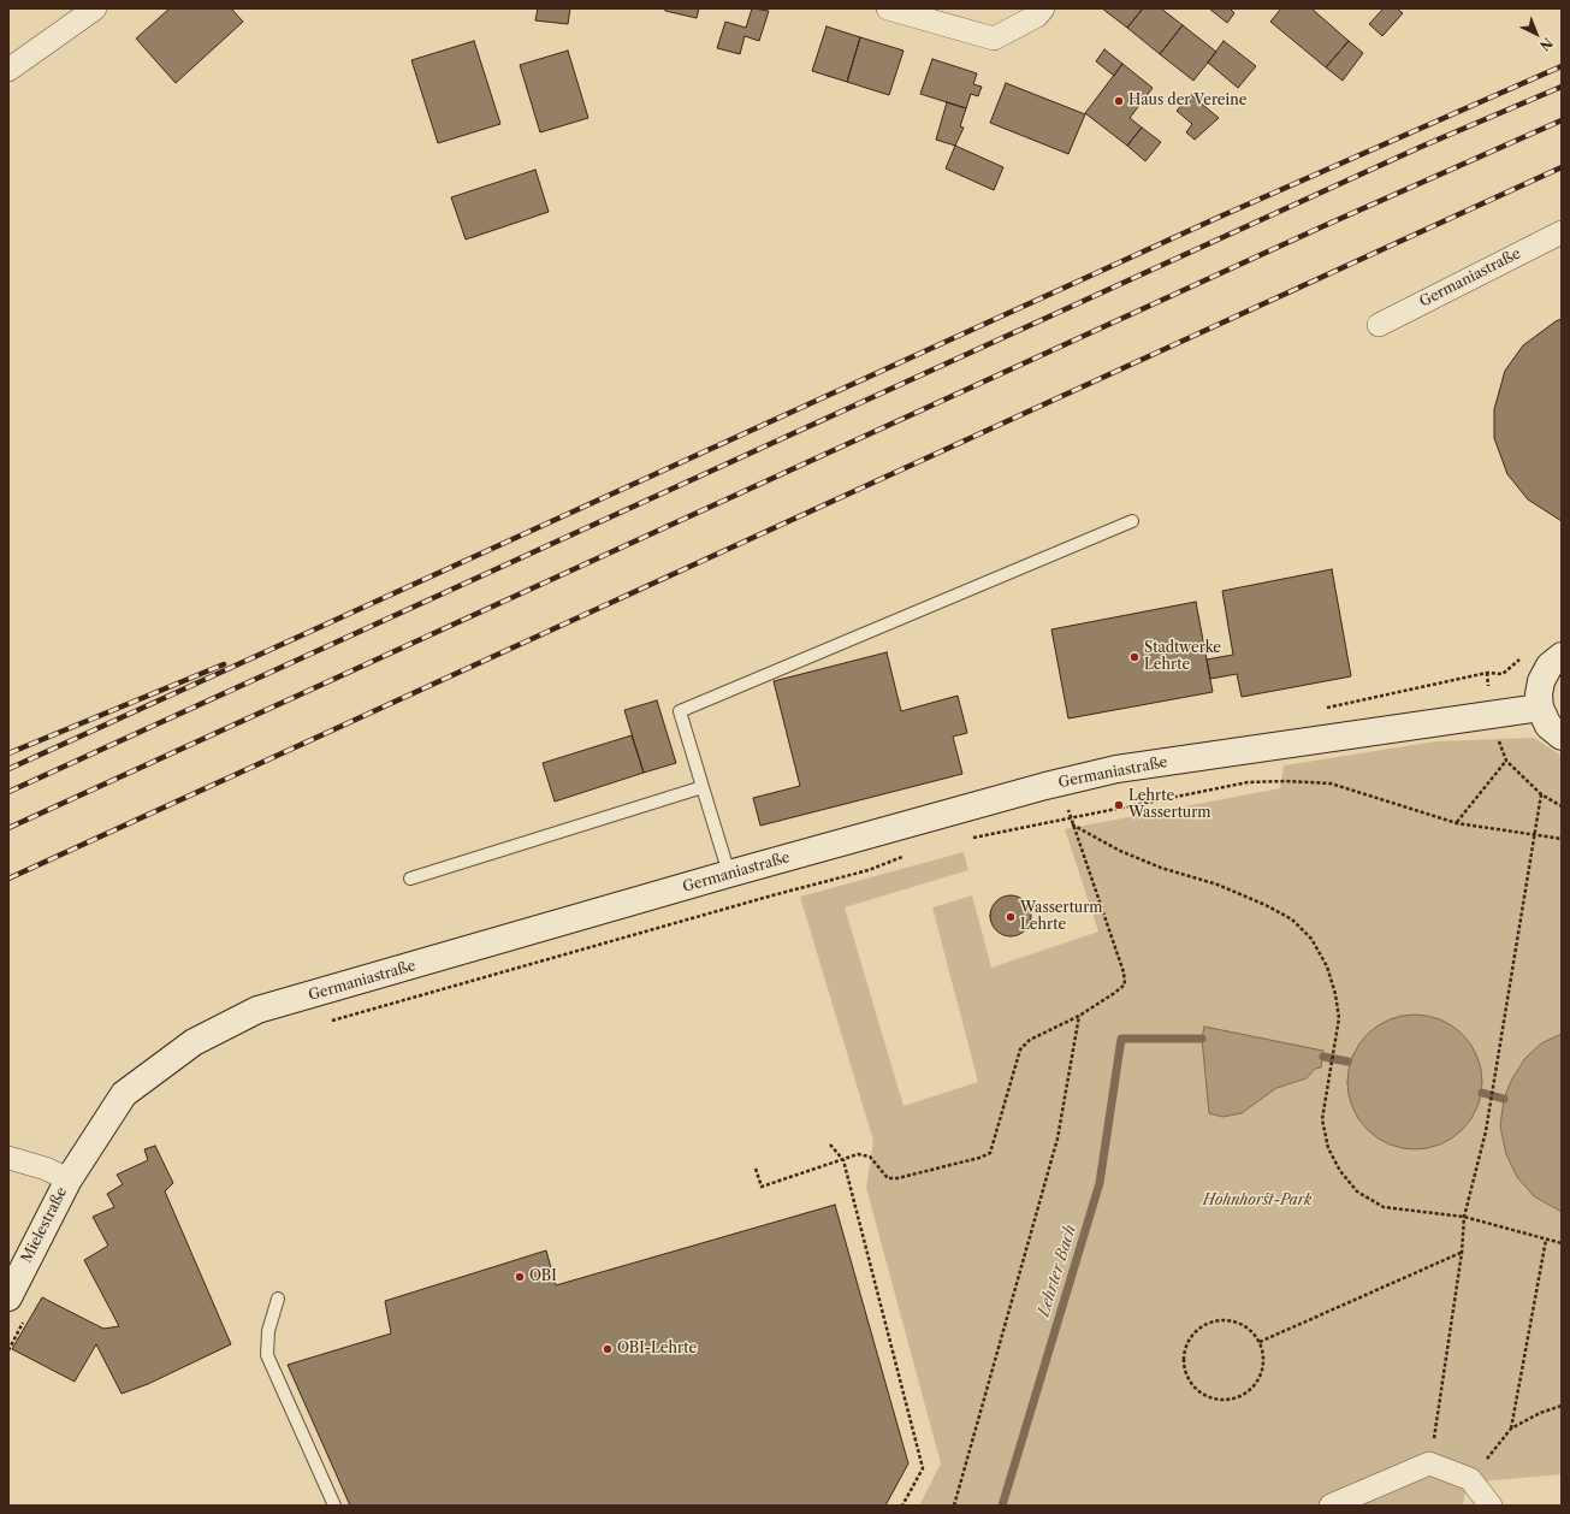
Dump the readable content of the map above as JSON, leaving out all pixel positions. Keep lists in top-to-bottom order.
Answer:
{
  "streets": {
    "street": ["Germaniastraße", "Mielestraße"]
  },
  "crossings": [
    ["Germaniastraße", "Mielestraße"]
  ],
  "water": ["Lehrter Bach"],
  "parks": ["Hohnhorst-Park"],
  "places": [
    "Haus der Vereine",
    "Stadtwerke Lehrte",
    "Lehrte Wasserturm",
    "Wasserturm Lehrte",
    "OBI",
    "OBI-Lehrte"
  ],
  "north": "bottom right"
}
